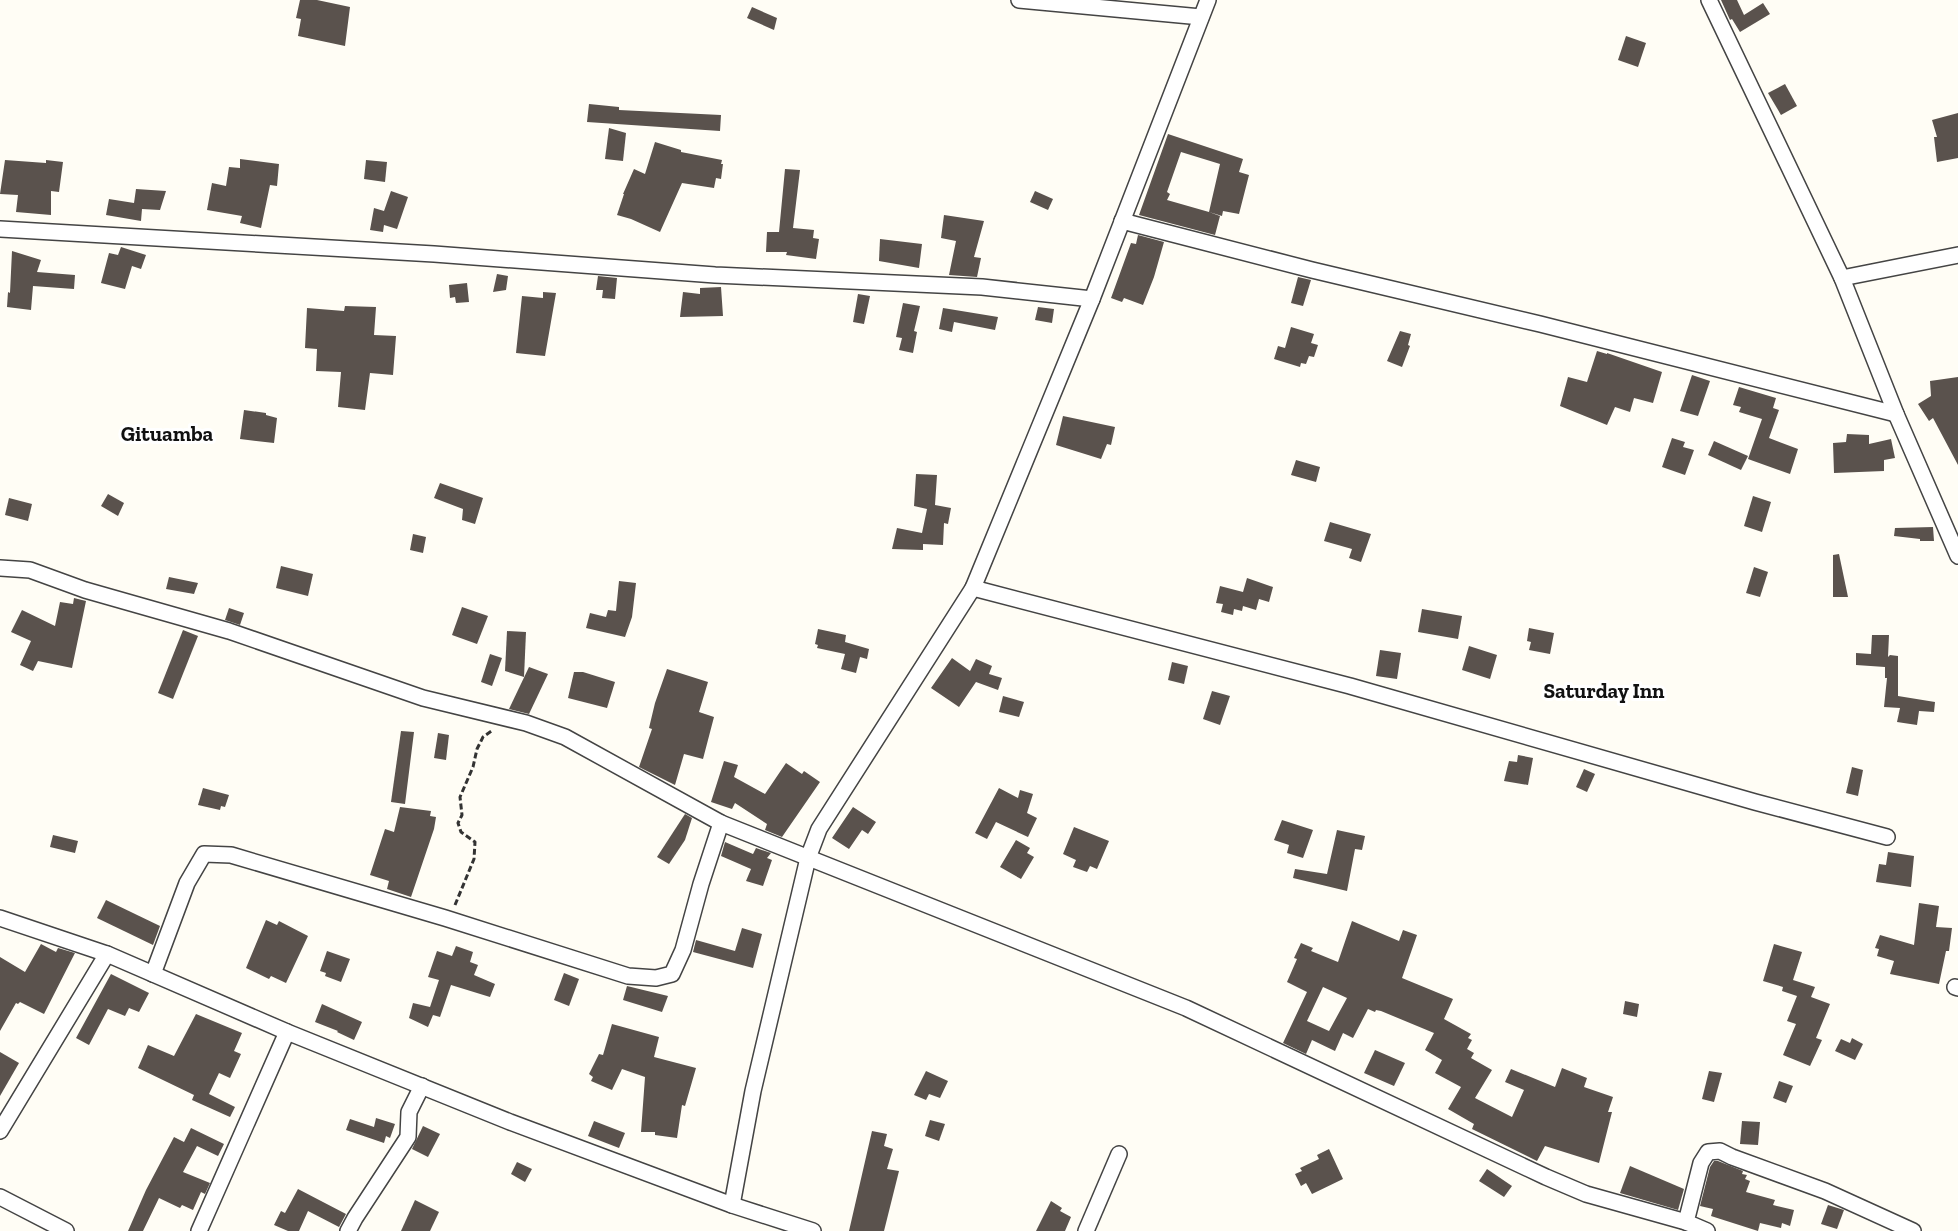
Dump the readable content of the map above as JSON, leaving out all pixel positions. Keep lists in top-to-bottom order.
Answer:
{
  "districts": ["Gituamba", "Saturday Inn"]
}
